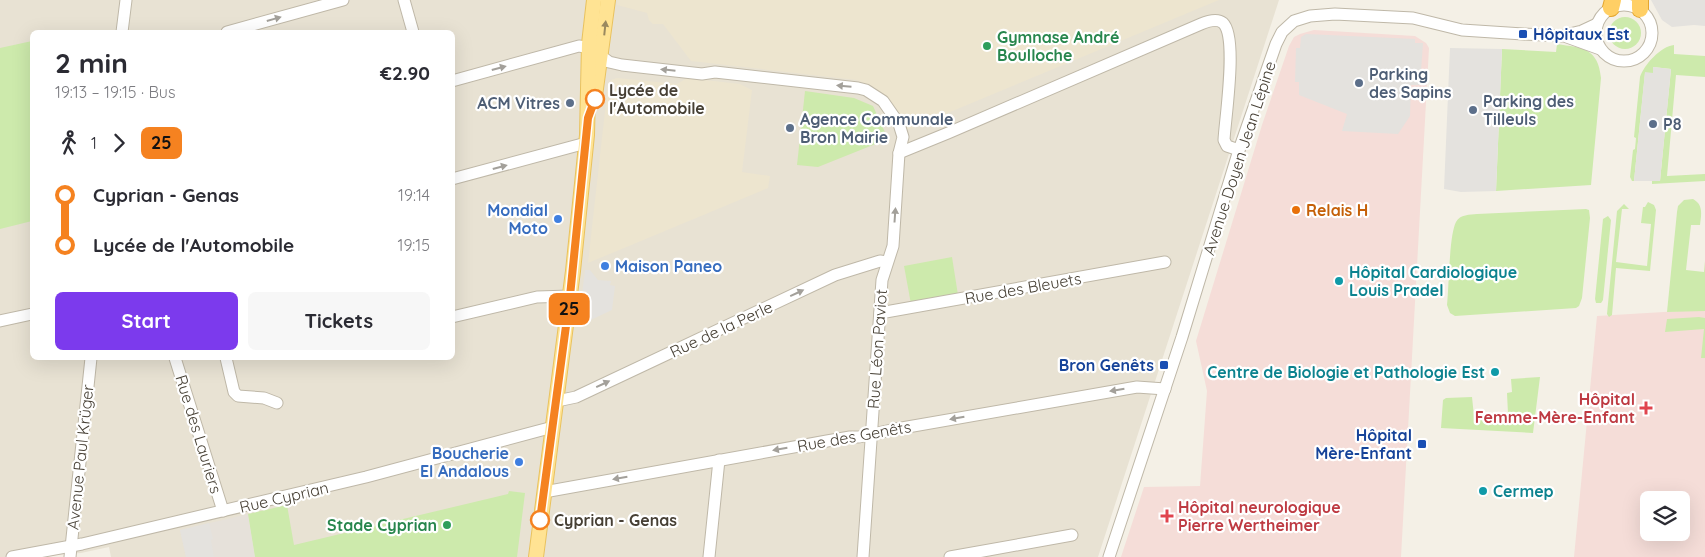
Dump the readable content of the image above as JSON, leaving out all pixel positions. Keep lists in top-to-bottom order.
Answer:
{
  "streets": {
    "street": [
      "Avenue Doyen Jean Lépine",
      "Rue des Bleuets",
      "Rue de la Perle",
      "Rue Léon Paviot",
      "Rue des Lauriers",
      "Rue des Genêts",
      "Avenue Paul Krüger",
      "Rue Cyprian"
    ]
  },
  "crossings": [
    ["Avenue Doyen Jean Lépine", "Rue des Genêts"],
    ["Rue des Bleuets", "Rue Léon Paviot"],
    ["Rue de la Perle", "Rue Léon Paviot"],
    ["Rue Léon Paviot", "Rue des Genêts"],
    ["Rue des Lauriers", "Rue Cyprian"],
    ["Avenue Paul Krüger", "Rue Cyprian"]
  ],
  "one_way": ["Rue de la Perle", "Rue des Genêts"],
  "places": {
    "transit": ["Hôpitaux Est", "Bron Genêts", "Hôpital Mère-Enfant"],
    "other": [
      "Gymnase André Boulloche",
      "Parking des Sapins",
      "Lycée de l'Automobile",
      "ACM Vitres",
      "Parking des Tilleuls",
      "P8",
      "Agence Communale Bron Mairie",
      "Relais H",
      "Mondial Moto",
      "Maison Paneo",
      "Hôpital Cardiologique Louis Pradel",
      "Centre de Biologie et Pathologie Est",
      "Boucherie El Andalous",
      "Cermep",
      "Cyprian - Genas",
      "Stade Cyprian"
    ],
    "health": ["Hôpital Femme-Mère-Enfant", "Hôpital neurologique Pierre Wertheimer"]
  },
  "lines": ["bus line 25"],
  "page": {
    "on_map": "25",
    "heading": ["2 min", "19:13 – 19:15 · Bus", "€2.90"],
    "legs": ["1", "25"],
    "list": [
      {
        "name": "Cyprian - Genas",
        "value": "19:14"
      },
      {
        "name": "Lycée de l'Automobile",
        "value": "19:15"
      }
    ],
    "buttons": ["Start", "Tickets"]
  }
}
